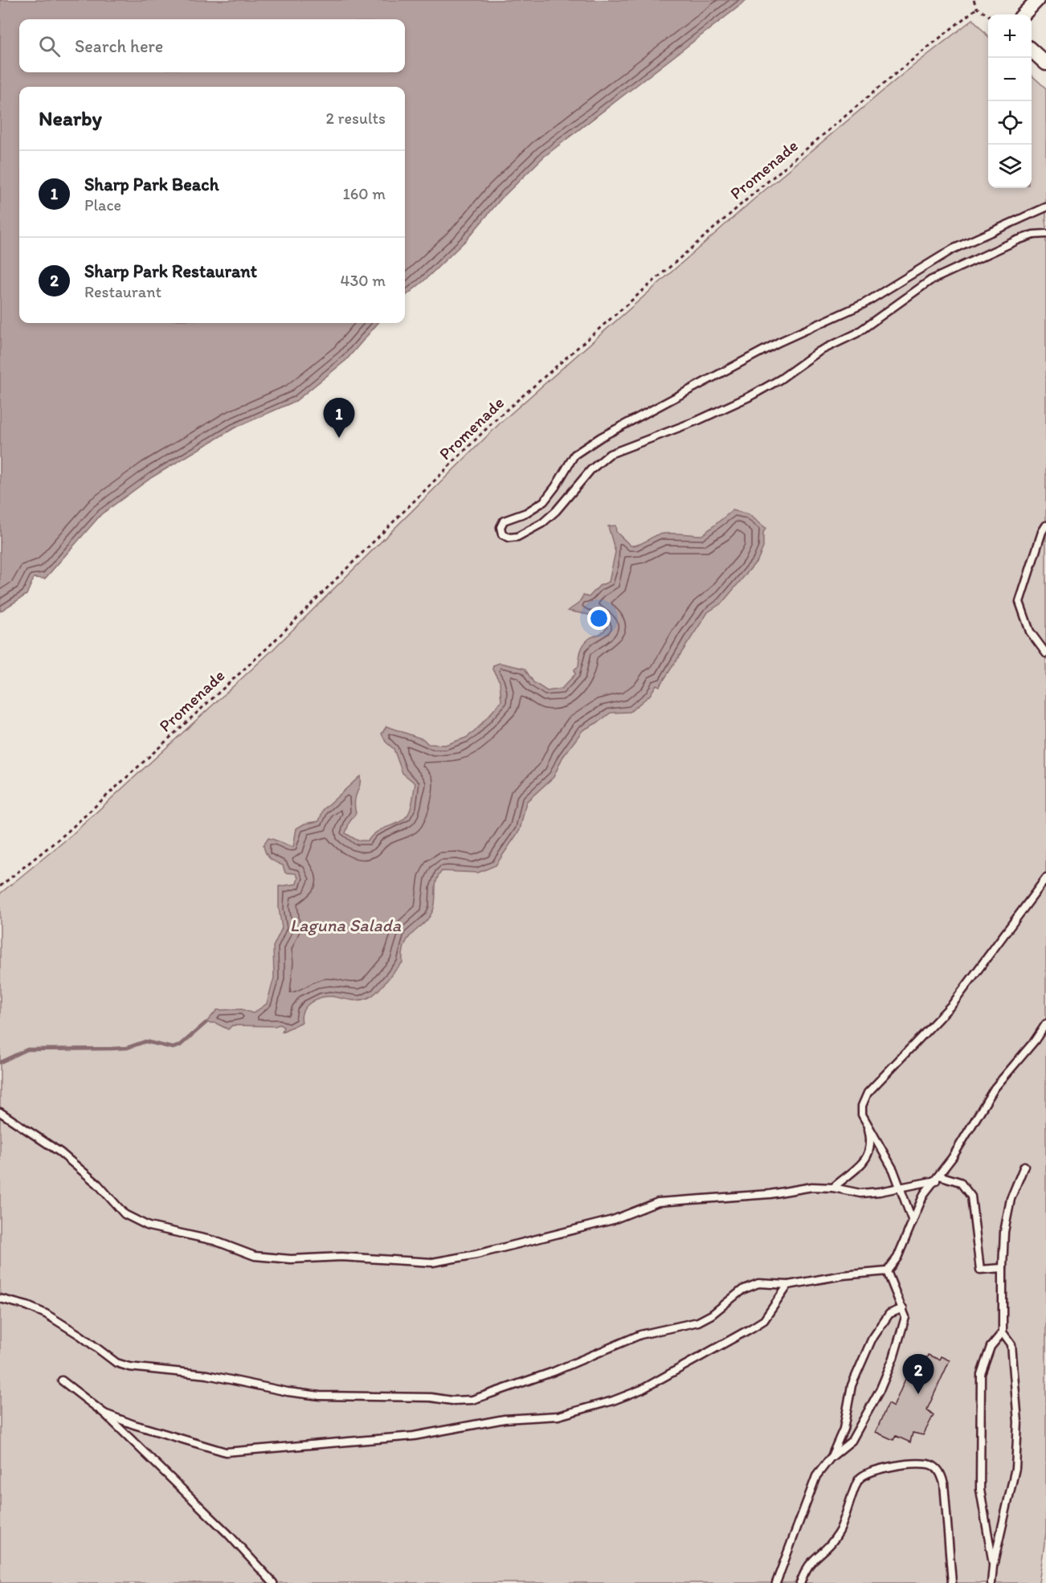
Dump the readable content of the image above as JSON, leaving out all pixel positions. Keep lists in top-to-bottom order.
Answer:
{
  "streets": {
    "path": ["Promenade"]
  },
  "water": ["Laguna Salada"],
  "page": {
    "map_buttons": ["+", "−"],
    "search": "Search here",
    "heading": ["Nearby", "2 results"],
    "list": [
      {
        "mark": "1",
        "name": "Sharp Park Beach",
        "note": "Place",
        "value": "160 m"
      },
      {
        "mark": "2",
        "name": "Sharp Park Restaurant",
        "note": "Restaurant",
        "value": "430 m"
      }
    ],
    "pins": ["1", "2"]
  }
}
